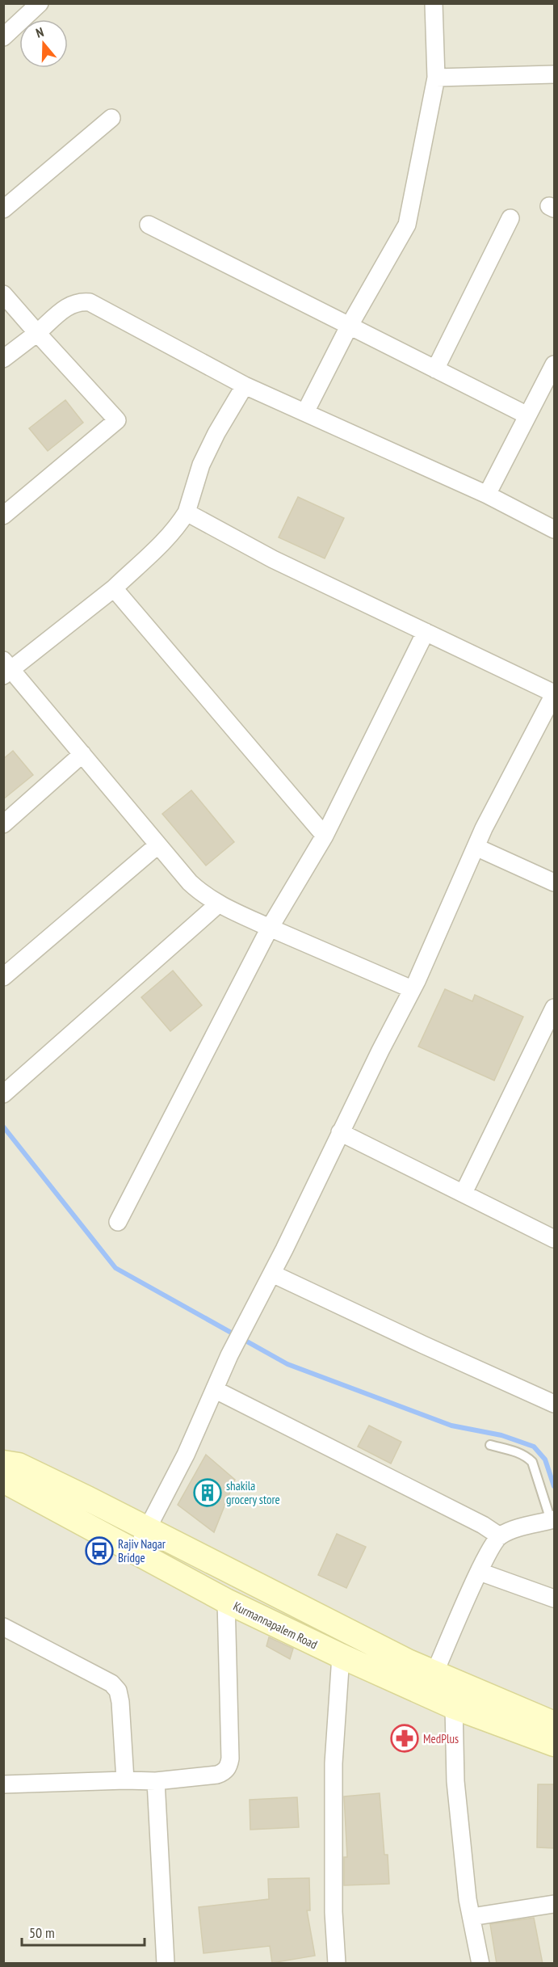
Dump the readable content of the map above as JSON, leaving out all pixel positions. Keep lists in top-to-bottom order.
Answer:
{
  "streets": {
    "main road": ["Kurmannapalem Road"]
  },
  "places": {
    "building": ["shakila grocery store"],
    "bus stop": ["Rajiv Nagar Bridge"],
    "pharmacy": ["MedPlus"]
  },
  "scale_bar": "50 m",
  "north": "top"
}
